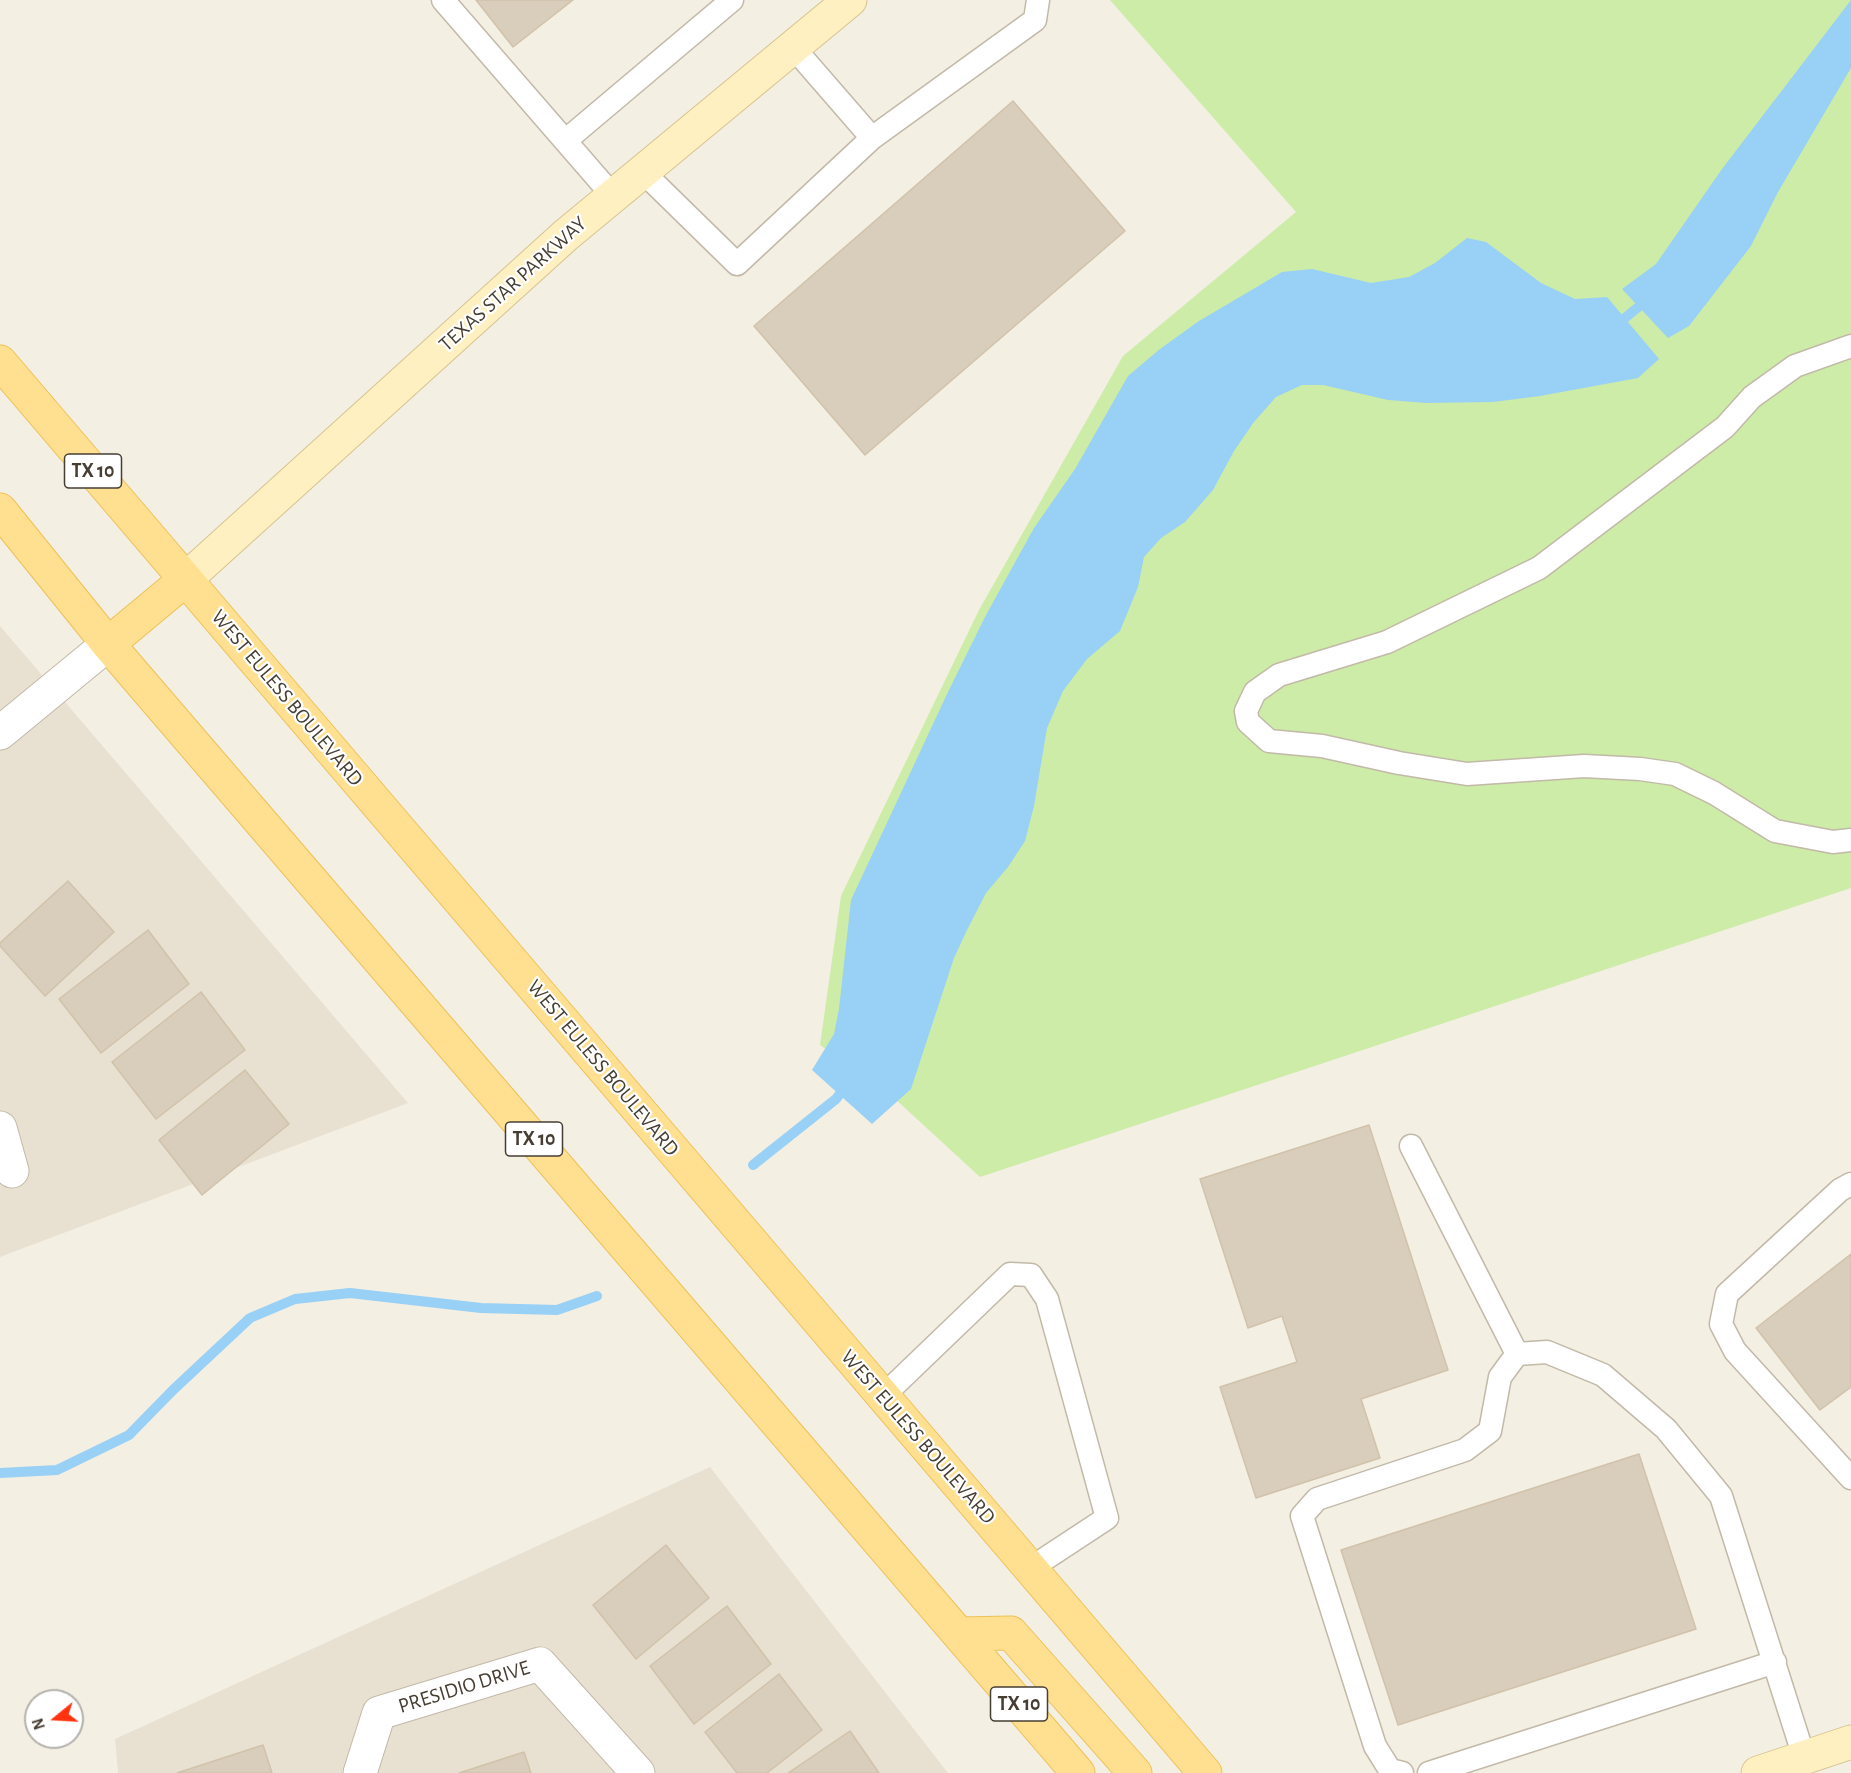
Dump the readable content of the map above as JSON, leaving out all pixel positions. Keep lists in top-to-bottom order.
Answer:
{
  "streets": {
    "main road": ["TX 10", "WEST EULESS BOULEVARD"],
    "street": ["TEXAS STAR PARKWAY", "PRESIDIO DRIVE"]
  },
  "crossings": [
    ["TEXAS STAR PARKWAY", "WEST EULESS BOULEVARD"]
  ],
  "north": "left"
}
